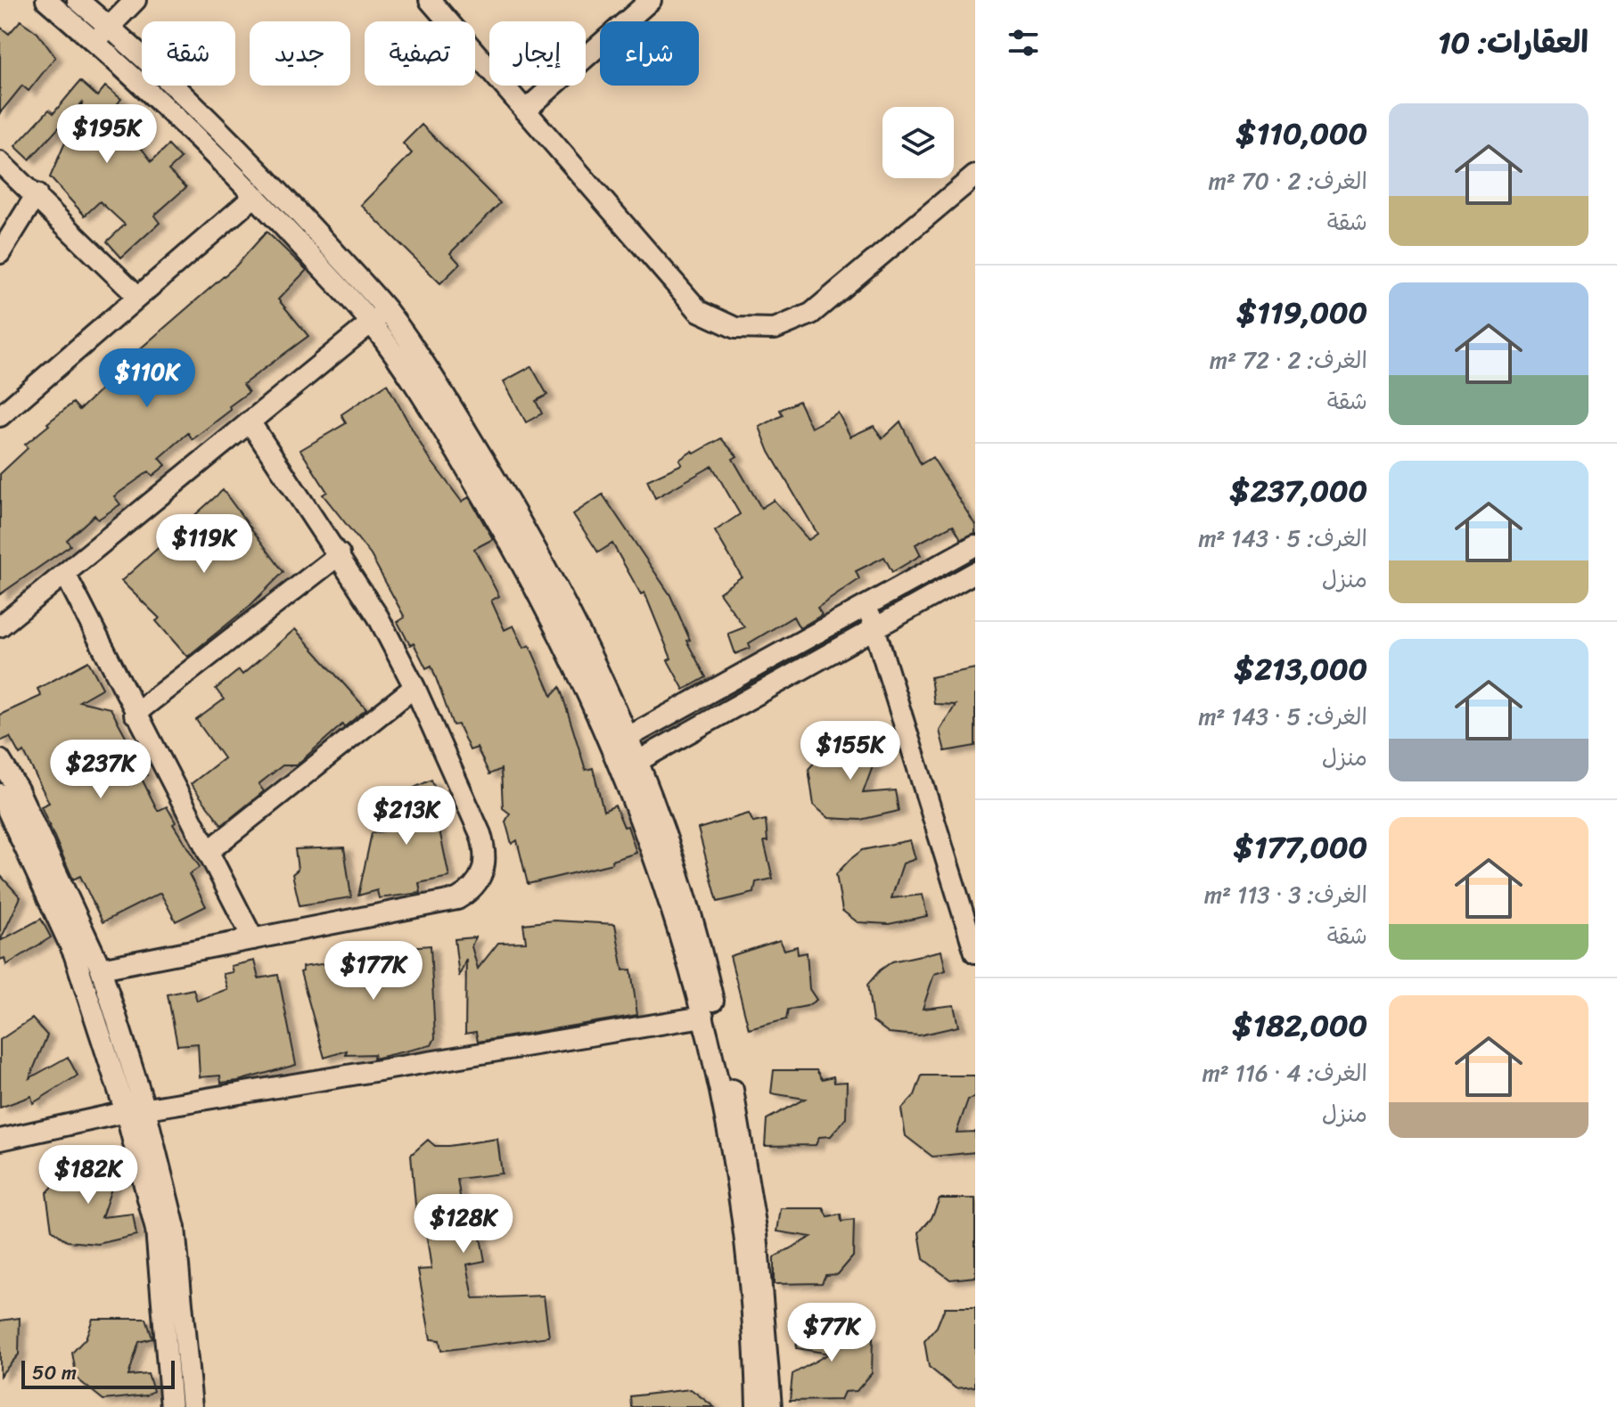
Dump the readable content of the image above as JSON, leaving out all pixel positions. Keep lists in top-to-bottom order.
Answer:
{
  "scale_bar": "50 m",
  "page": {
    "heading": "العقارات: 10",
    "chip": [
      "شراء",
      "إيجار",
      "تصفية",
      "جديد",
      "شقة"
    ],
    "list": [
      {
        "name": "$110,000",
        "note": "الغرف: 2 · 70 m² · شقة"
      },
      {
        "name": "$119,000",
        "note": "الغرف: 2 · 72 m² · شقة"
      },
      {
        "name": "$237,000",
        "note": "الغرف: 5 · 143 m² · منزل"
      },
      {
        "name": "$213,000",
        "note": "الغرف: 5 · 143 m² · منزل"
      },
      {
        "name": "$177,000",
        "note": "الغرف: 3 · 113 m² · شقة"
      },
      {
        "name": "$182,000",
        "note": "الغرف: 4 · 116 m² · منزل"
      }
    ],
    "price": [
      "$195K",
      "$110K",
      "$119K",
      "$155K",
      "$237K",
      "$213K",
      "$177K",
      "$182K",
      "$128K",
      "$77K"
    ],
    "scale": "50 m"
  }
}
